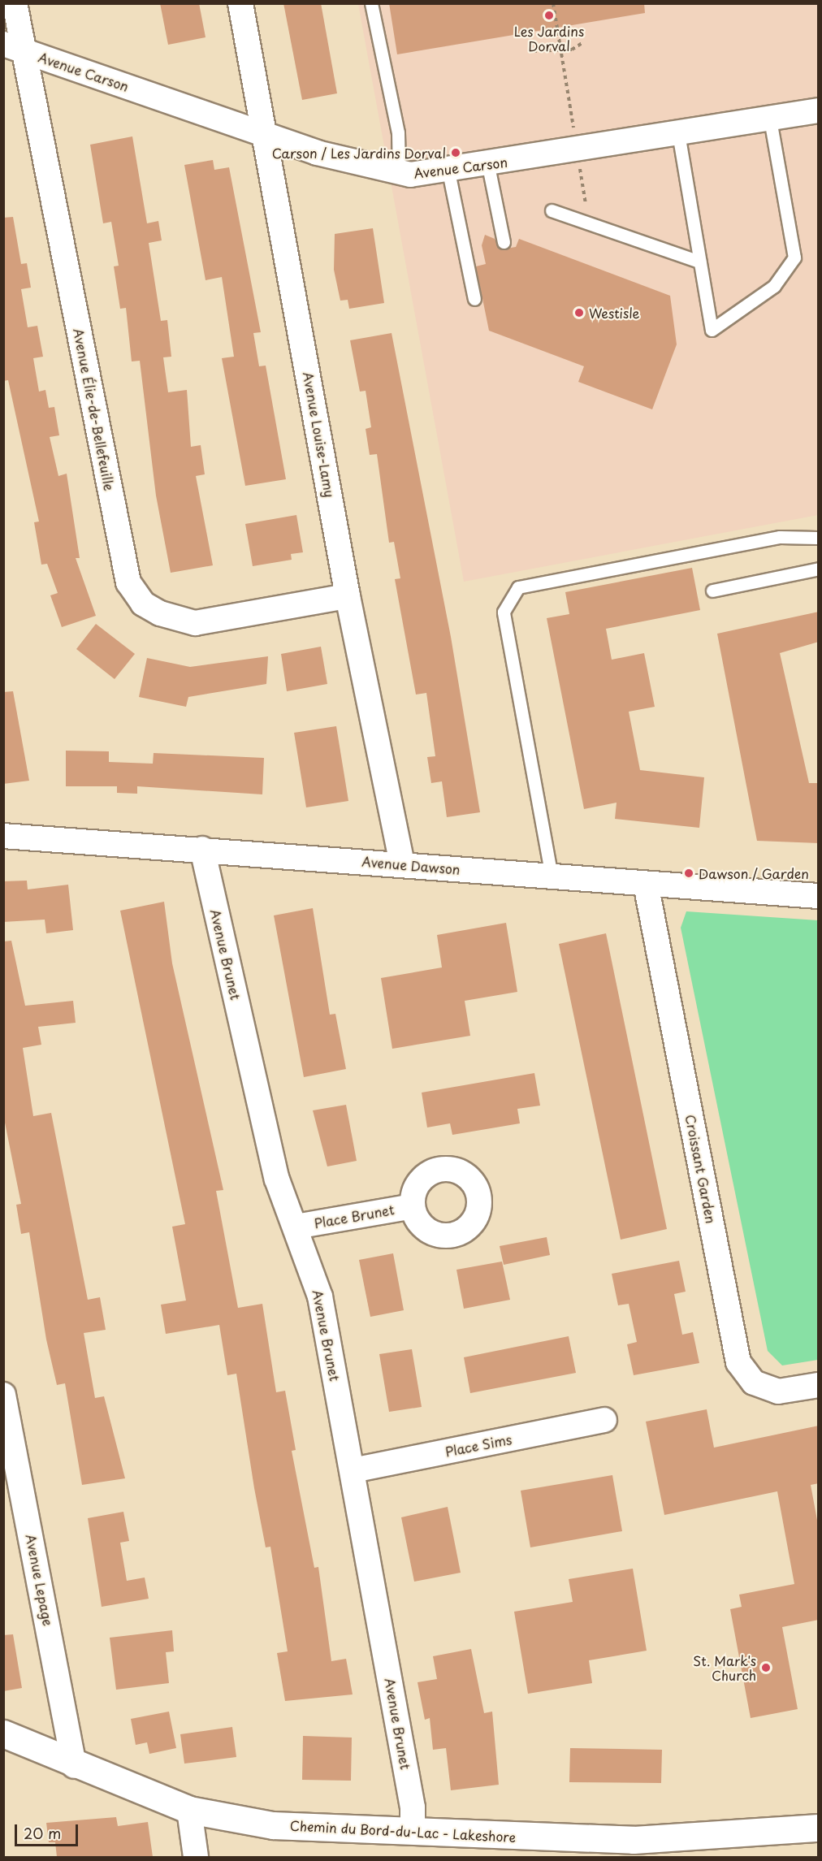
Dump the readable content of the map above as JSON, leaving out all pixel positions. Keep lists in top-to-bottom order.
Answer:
{
  "streets": {
    "street": [
      "Avenue Carson",
      "Avenue Élie-de-Bellefeuille",
      "Avenue Louise-Lamy",
      "Avenue Dawson",
      "Avenue Brunet",
      "Croissant Garden",
      "Place Brunet",
      "Place Sims",
      "Avenue Lepage",
      "Chemin du Bord-du-Lac - Lakeshore"
    ]
  },
  "crossings": [
    ["Avenue Carson", "Avenue Élie-de-Bellefeuille"],
    ["Avenue Carson", "Avenue Louise-Lamy"],
    ["Avenue Élie-de-Bellefeuille", "Avenue Louise-Lamy"],
    ["Avenue Louise-Lamy", "Avenue Dawson"],
    ["Avenue Dawson", "Avenue Brunet"],
    ["Avenue Dawson", "Croissant Garden"],
    ["Avenue Brunet", "Place Brunet"],
    ["Avenue Brunet", "Place Sims"],
    ["Avenue Brunet", "Chemin du Bord-du-Lac - Lakeshore"],
    ["Avenue Lepage", "Chemin du Bord-du-Lac - Lakeshore"]
  ],
  "places": [
    "Les Jardins Dorval",
    "Carson / Les Jardins Dorval",
    "Westisle",
    "Dawson / Garden",
    "St. Mark's Church"
  ],
  "scale_bar": "20 m"
}
